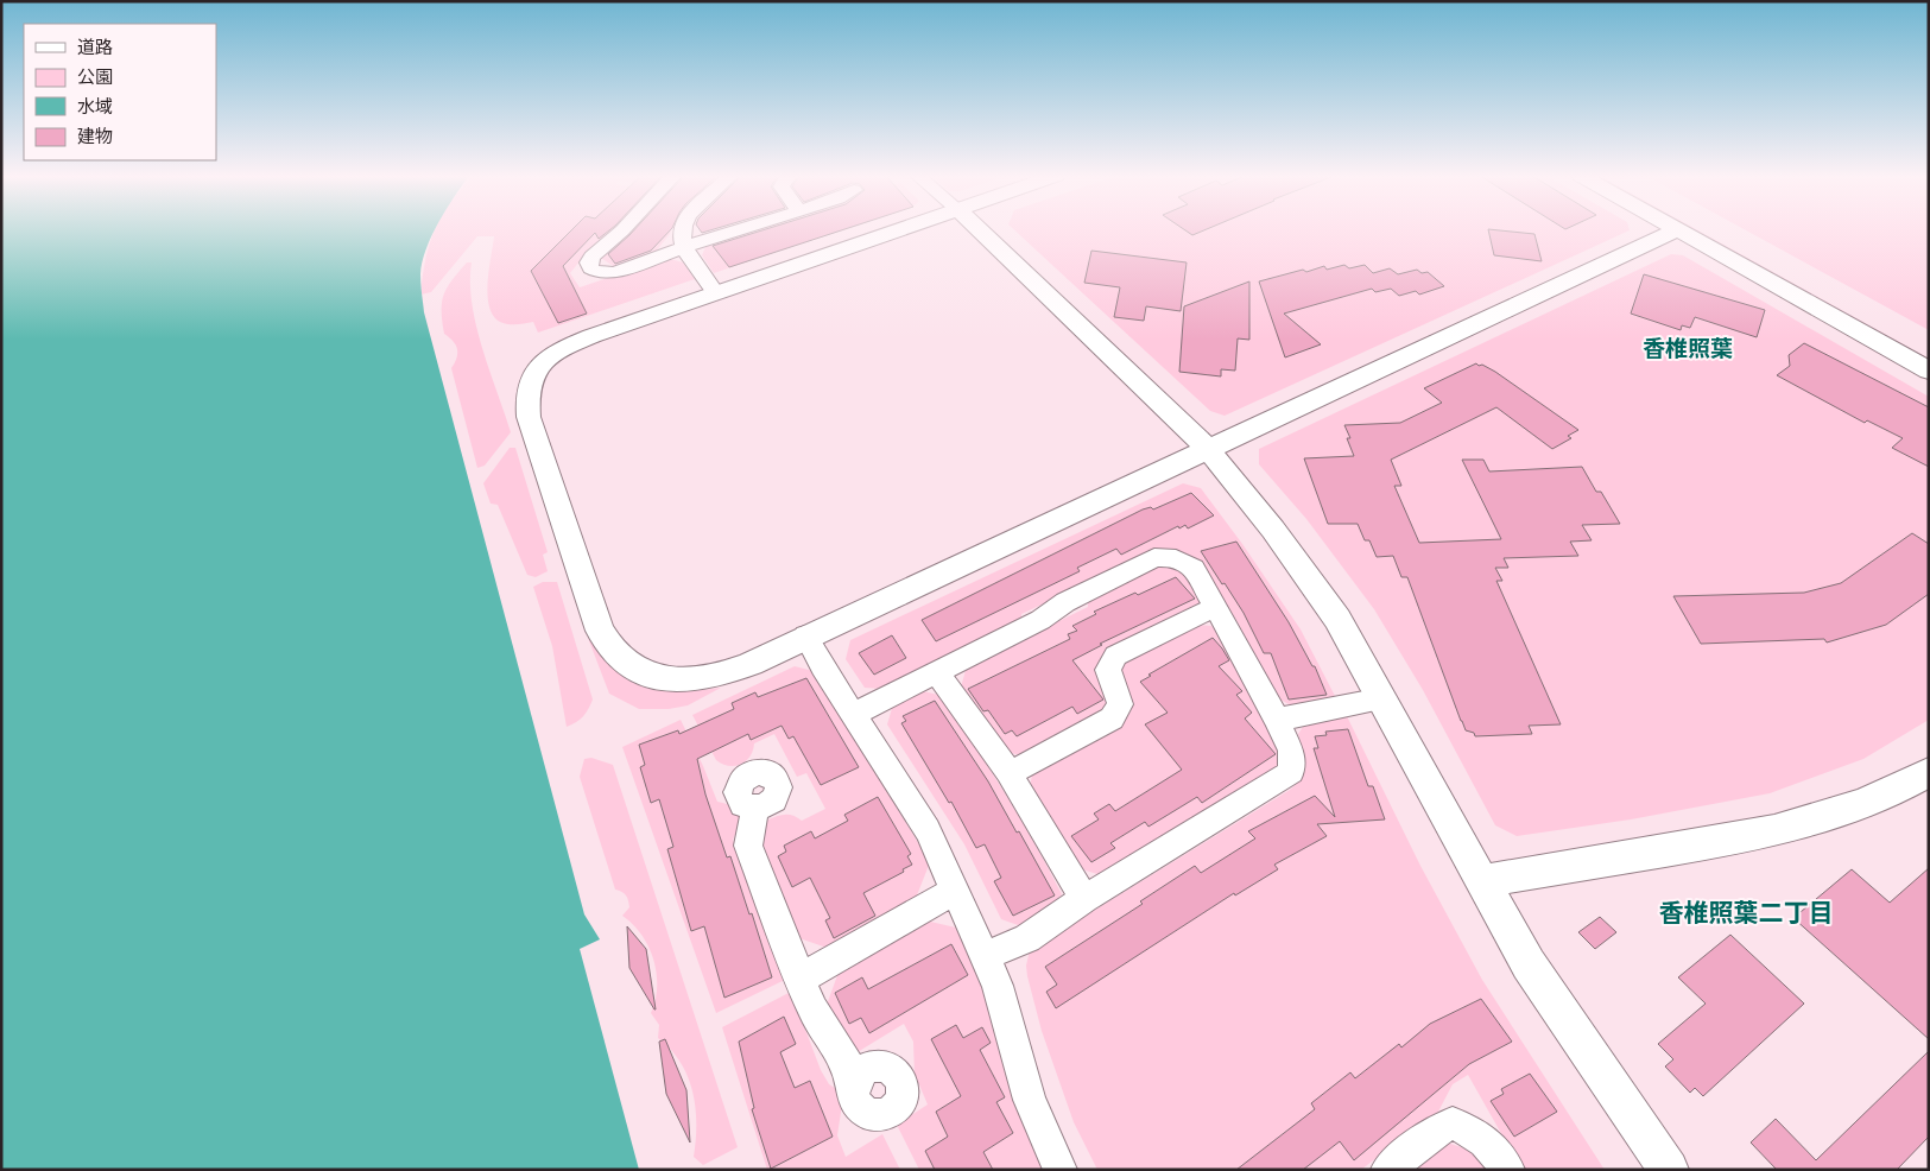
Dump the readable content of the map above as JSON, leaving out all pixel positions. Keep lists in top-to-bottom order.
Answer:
{
  "districts": ["香椎照葉", "香椎照葉二丁目"],
  "legend": [
    "道路",
    "公園",
    "水域",
    "建物"
  ]
}
